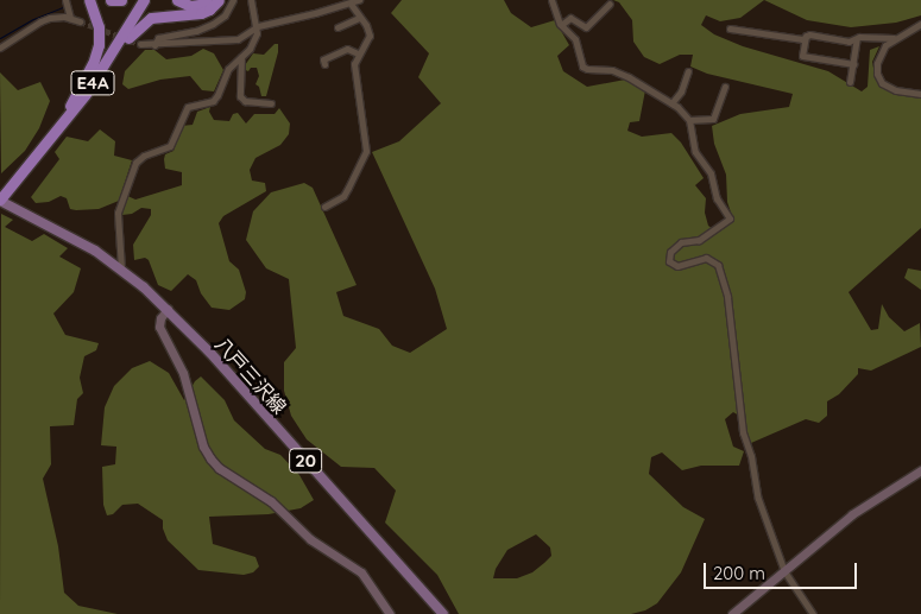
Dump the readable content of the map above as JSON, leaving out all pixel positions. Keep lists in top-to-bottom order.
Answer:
{
  "streets": {
    "highway": ["E4A"],
    "main road": ["八戸三沢線", "20"]
  },
  "crossings": [
    ["E4A", "八戸三沢線"]
  ],
  "scale_bar": "200 m"
}
